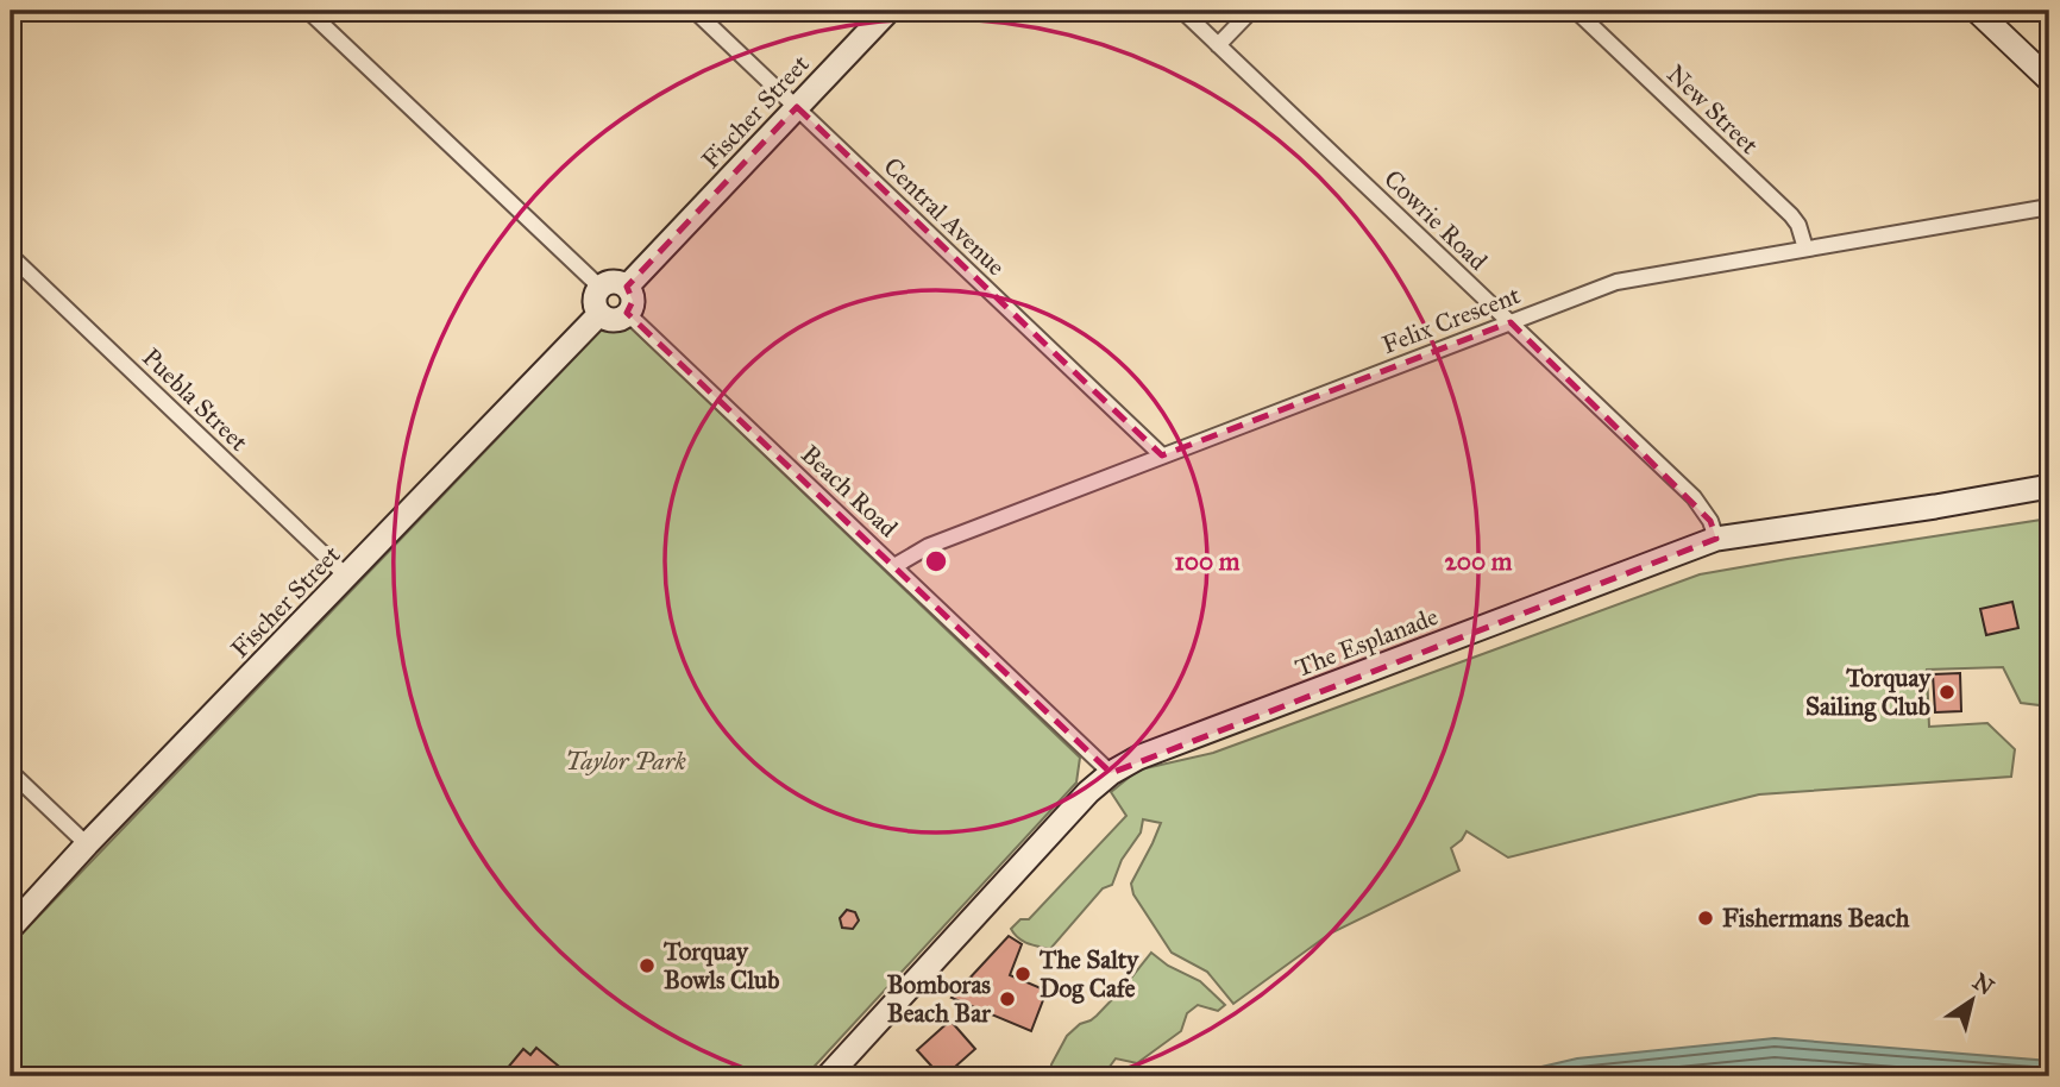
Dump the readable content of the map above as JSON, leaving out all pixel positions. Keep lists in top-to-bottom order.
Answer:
{
  "streets": {
    "street": [
      "New Street",
      "Fischer Street",
      "Central Avenue",
      "Cowrie Road",
      "Felix Crescent",
      "Puebla Street",
      "Beach Road",
      "The Esplanade"
    ]
  },
  "crossings": [
    ["New Street", "Felix Crescent"],
    ["Fischer Street", "Central Avenue"],
    ["Fischer Street", "Puebla Street"],
    ["Fischer Street", "Beach Road"],
    ["Central Avenue", "Felix Crescent"],
    ["Cowrie Road", "Felix Crescent"],
    ["Cowrie Road", "The Esplanade"],
    ["Felix Crescent", "Beach Road"],
    ["Beach Road", "The Esplanade"]
  ],
  "parks": ["Taylor Park"],
  "places": [
    "Torquay Sailing Club",
    "Fishermans Beach",
    "Torquay Bowls Club",
    "The Salty Dog Cafe",
    "Bomboras Beach Bar"
  ],
  "north": "top right",
  "rings": ["100 m", "200 m"]
}
